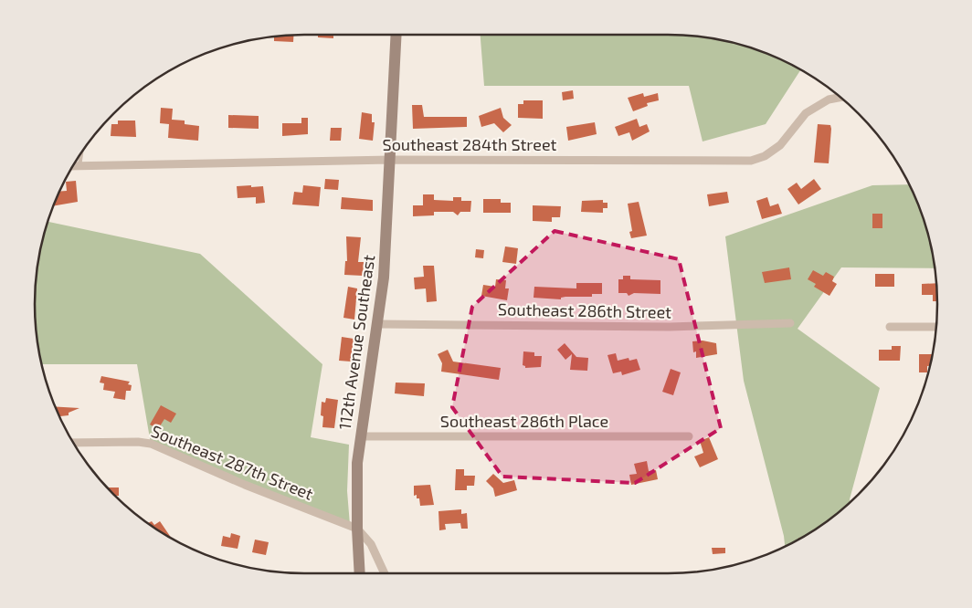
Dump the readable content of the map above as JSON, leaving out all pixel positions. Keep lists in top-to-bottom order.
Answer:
{
  "streets": {
    "street": [
      "Southeast 284th Street",
      "Southeast 286th Street",
      "112th Avenue Southeast",
      "Southeast 286th Place",
      "Southeast 287th Street"
    ]
  },
  "crossings": [
    ["Southeast 284th Street", "112th Avenue Southeast"],
    ["Southeast 286th Street", "112th Avenue Southeast"],
    ["112th Avenue Southeast", "Southeast 286th Place"],
    ["112th Avenue Southeast", "Southeast 287th Street"]
  ]
}
